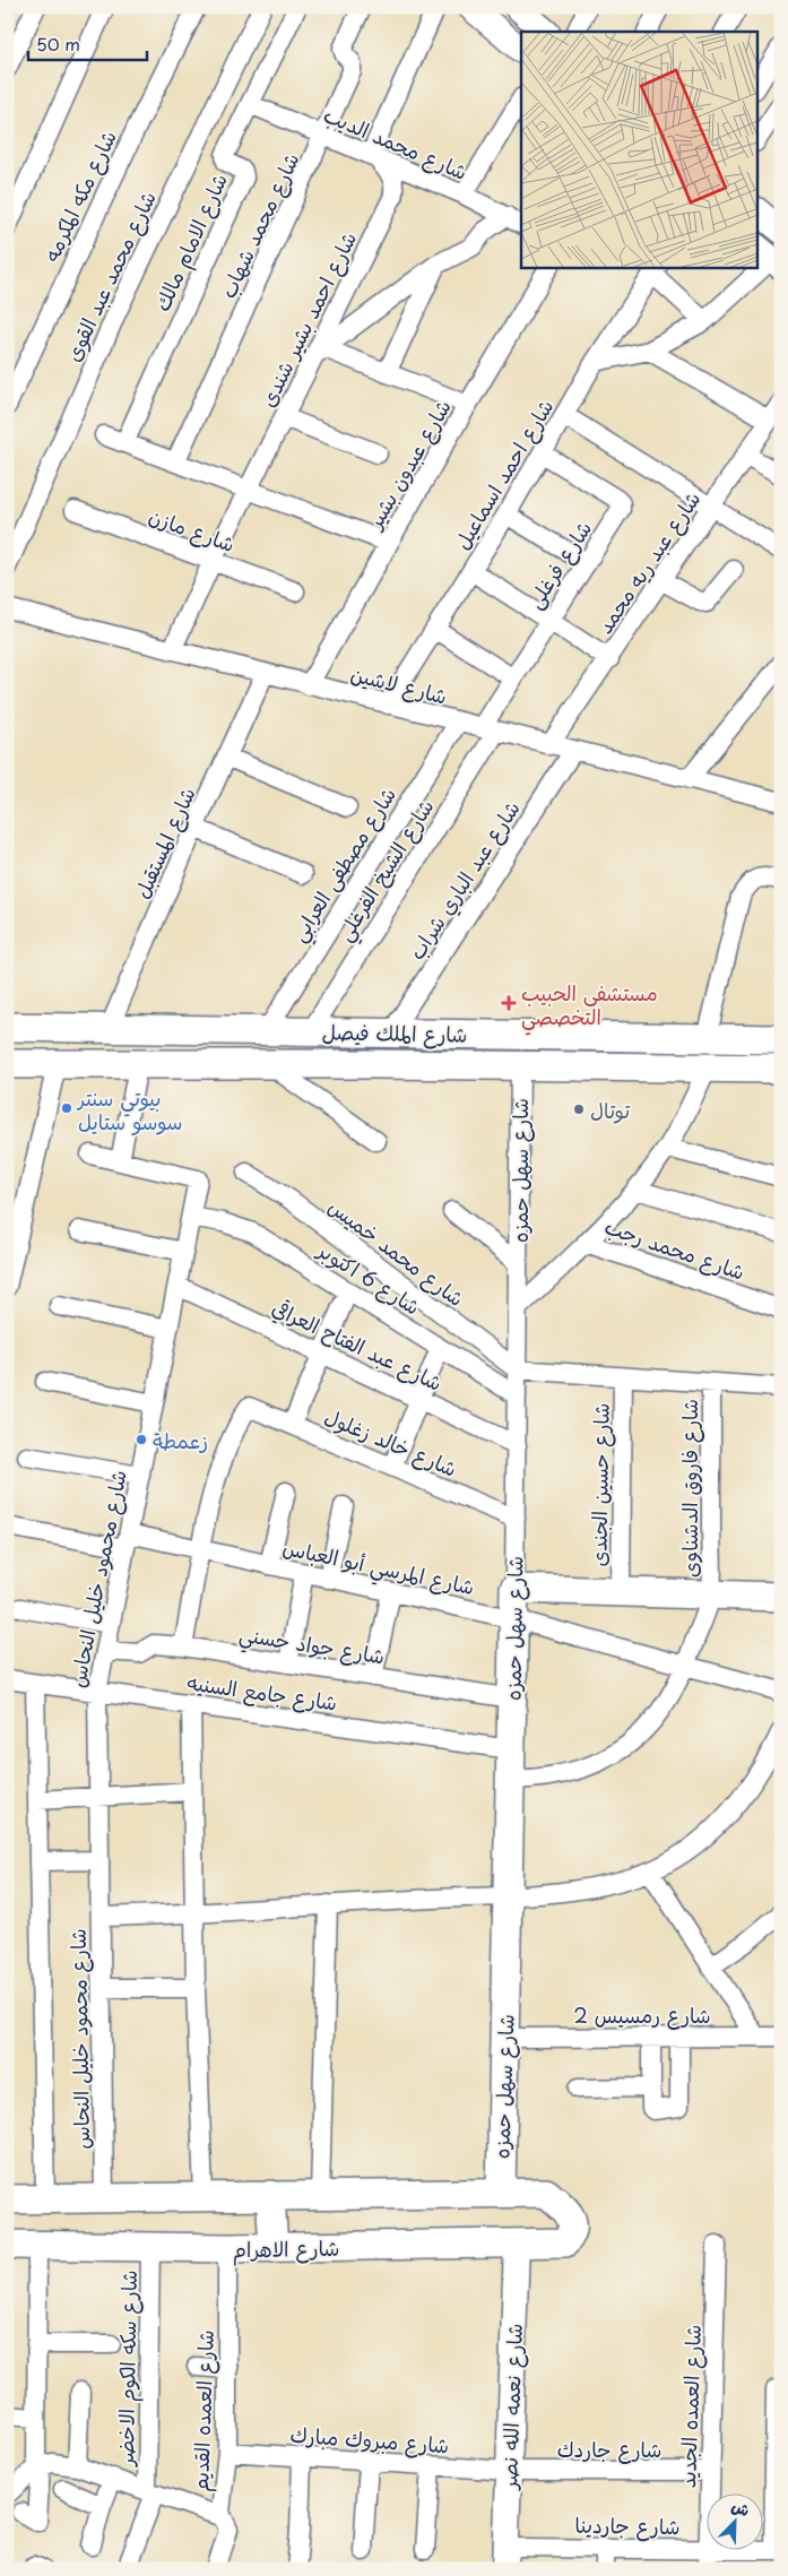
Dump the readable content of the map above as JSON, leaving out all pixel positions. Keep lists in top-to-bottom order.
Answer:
{
  "streets": {
    "main road": ["شارع الملك فيصل", "شارع سهل حمزه", "شارع الاهرام"],
    "street": [
      "شارع محمد الديب",
      "شارع مكه المكرمه",
      "شارع محمد شهاب",
      "شارع الامام مالك",
      "شارع محمد عبد القوى",
      "شارع احمد بشير شندى",
      "شارع عبدون بشير",
      "شارع احمد اسماعيل",
      "شارع مازن",
      "شارع عبد ريه محمد",
      "شارع فرغلى",
      "شارع لاشين",
      "شارع المستقبل",
      "شارع مصطفى العرابي",
      "شارع الشيخ الفرغلي",
      "شارع عبد الباري شراب",
      "شارع محمد رجب",
      "شارع محمد خميس",
      "شارع 6 اكتوبر",
      "شارع عبد الفتاح العراقي",
      "شارع خالد زغلول",
      "شارع حسين الجندى",
      "شارع فاروق الدشناوى",
      "شارع المرسي أبو العباس",
      "شارع محمود خليل النحاس",
      "شارع جواد حسني",
      "شارع جامع السنيه",
      "شارع رمسيس 2",
      "شارع سكه الكوم الاخضر",
      "شارع نعمه الله نصر",
      "شارع العمده الجديد",
      "شارع العمده القديم",
      "شارع مبروك مبارك",
      "شارع جاردك",
      "شارع جاردينا"
    ]
  },
  "crossings": [
    ["شارع محمد الديب", "شارع محمد شهاب"],
    ["شارع محمد الديب", "شارع الامام مالك"],
    ["شارع محمد الديب", "شارع احمد بشير شندى"],
    ["شارع احمد بشير شندى", "شارع مازن"],
    ["شارع احمد بشير شندى", "شارع لاشين"],
    ["شارع عبدون بشير", "شارع لاشين"],
    ["شارع احمد اسماعيل", "شارع فرغلى"],
    ["شارع احمد اسماعيل", "شارع لاشين"],
    ["شارع عبد ريه محمد", "شارع لاشين"],
    ["شارع فرغلى", "شارع لاشين"],
    ["شارع فرغلى", "شارع الشيخ الفرغلي"],
    ["شارع لاشين", "شارع المستقبل"],
    ["شارع لاشين", "شارع مصطفى العرابي"],
    ["شارع لاشين", "شارع الشيخ الفرغلي"],
    ["شارع لاشين", "شارع عبد الباري شراب"],
    ["شارع المستقبل", "شارع الملك فيصل"],
    ["شارع مصطفى العرابي", "شارع الملك فيصل"],
    ["شارع الشيخ الفرغلي", "شارع الملك فيصل"],
    ["شارع عبد الباري شراب", "شارع الملك فيصل"],
    ["شارع الملك فيصل", "شارع سهل حمزه"],
    ["شارع سهل حمزه", "شارع محمد خميس"],
    ["شارع سهل حمزه", "شارع 6 اكتوبر"],
    ["شارع سهل حمزه", "شارع عبد الفتاح العراقي"],
    ["شارع سهل حمزه", "شارع خالد زغلول"],
    ["شارع سهل حمزه", "شارع فاروق الدشناوى"],
    ["شارع سهل حمزه", "شارع المرسي أبو العباس"],
    ["شارع سهل حمزه", "شارع جواد حسني"],
    ["شارع سهل حمزه", "شارع جامع السنيه"],
    ["شارع سهل حمزه", "شارع رمسيس 2"],
    ["شارع سهل حمزه", "شارع الاهرام"],
    ["شارع 6 اكتوبر", "شارع محمود خليل النحاس"],
    ["شارع عبد الفتاح العراقي", "شارع محمود خليل النحاس"],
    ["شارع خالد زغلول", "شارع المرسي أبو العباس"],
    ["شارع فاروق الدشناوى", "شارع المرسي أبو العباس"],
    ["شارع المرسي أبو العباس", "شارع محمود خليل النحاس"],
    ["شارع محمود خليل النحاس", "شارع جواد حسني"],
    ["شارع محمود خليل النحاس", "شارع جامع السنيه"],
    ["شارع الاهرام", "شارع سكه الكوم الاخضر"],
    ["شارع الاهرام", "شارع نعمه الله نصر"],
    ["شارع الاهرام", "شارع العمده القديم"],
    ["شارع نعمه الله نصر", "شارع مبروك مبارك"],
    ["شارع نعمه الله نصر", "شارع جاردك"],
    ["شارع نعمه الله نصر", "شارع جاردينا"],
    ["شارع العمده الجديد", "شارع جاردك"],
    ["شارع العمده القديم", "شارع مبروك مبارك"],
    ["شارع مبروك مبارك", "شارع جاردك"]
  ],
  "places": {
    "health": ["مستشفى الحبيب التخصصي"],
    "other": ["بيوتي سنتر سوسو ستايل", "توتال", "زعمطة"]
  },
  "scale_bar": "50 m",
  "north": "top right"
}
